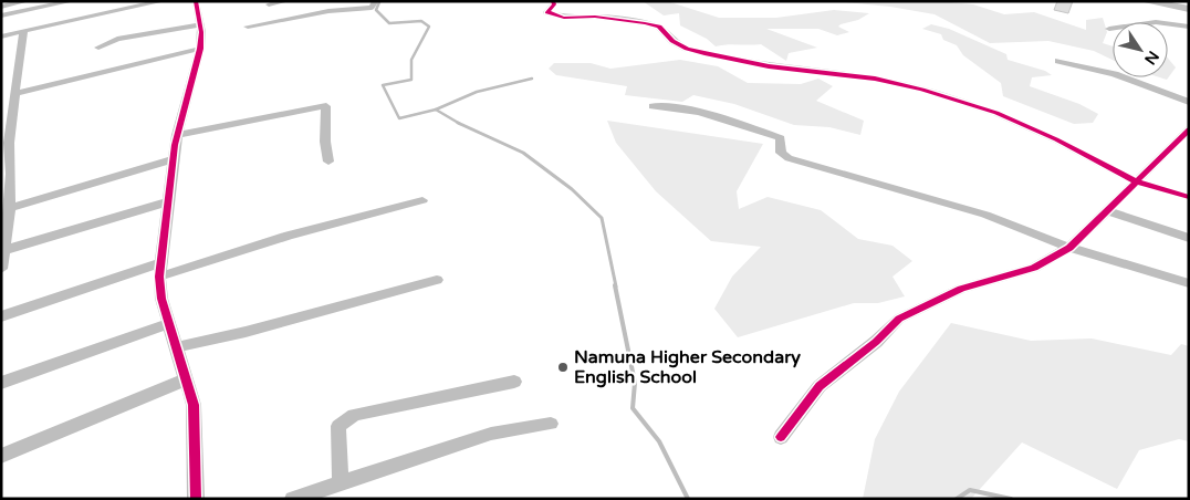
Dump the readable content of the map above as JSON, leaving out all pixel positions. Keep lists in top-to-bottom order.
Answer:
{
  "places": ["Namuna Higher Secondary English School"],
  "north": "bottom right"
}
